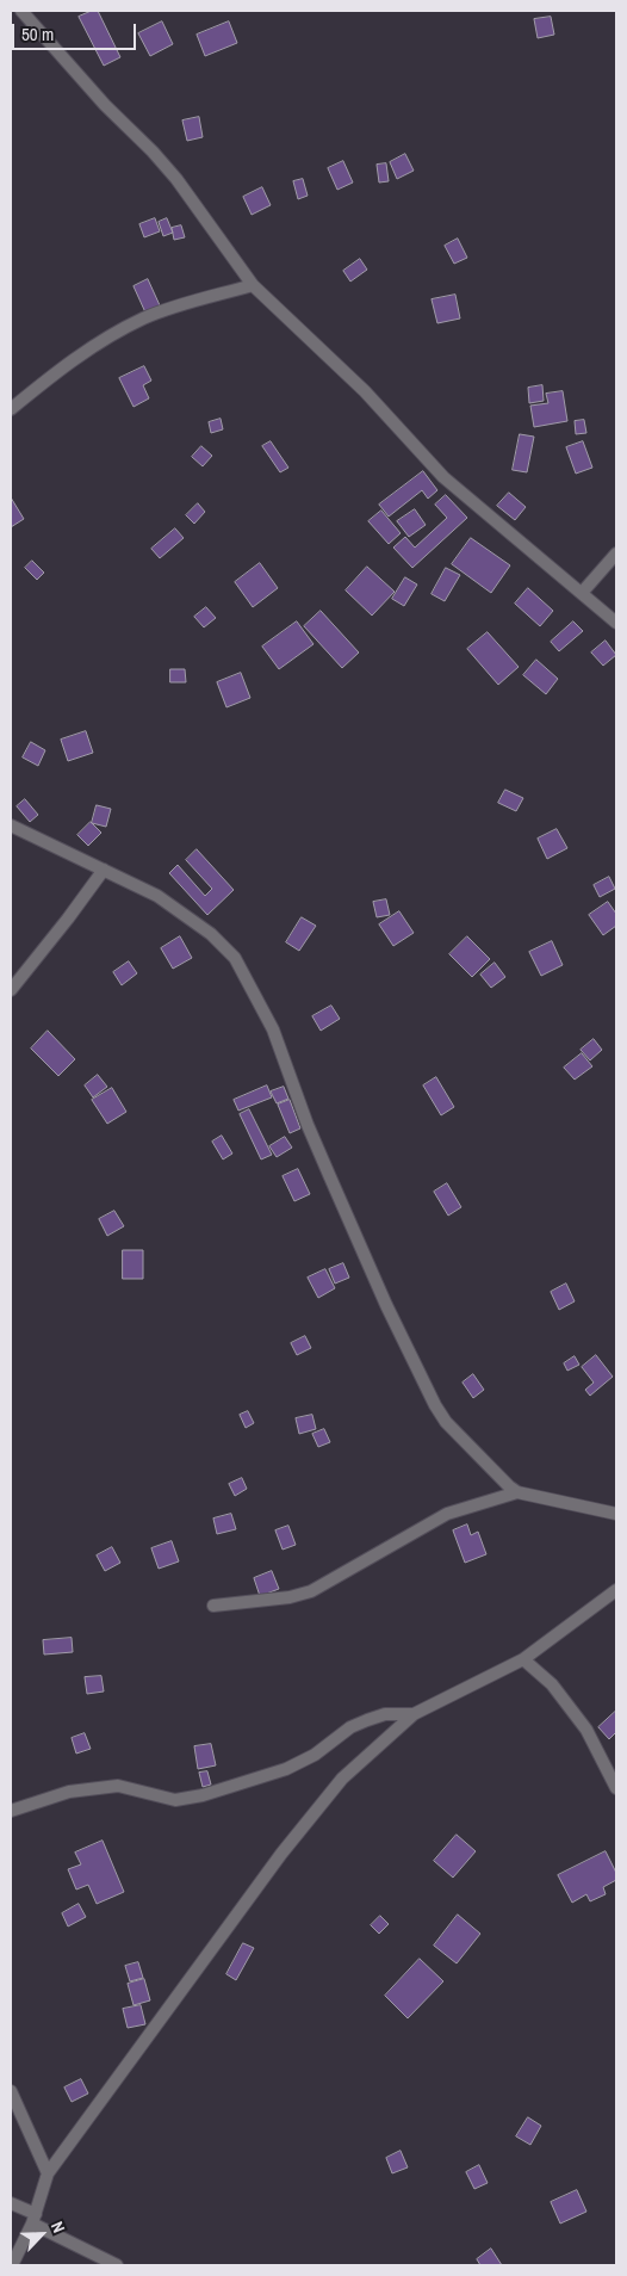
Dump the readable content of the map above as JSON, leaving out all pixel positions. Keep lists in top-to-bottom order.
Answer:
{
  "scale_bar": "50 m",
  "north": "top right"
}
